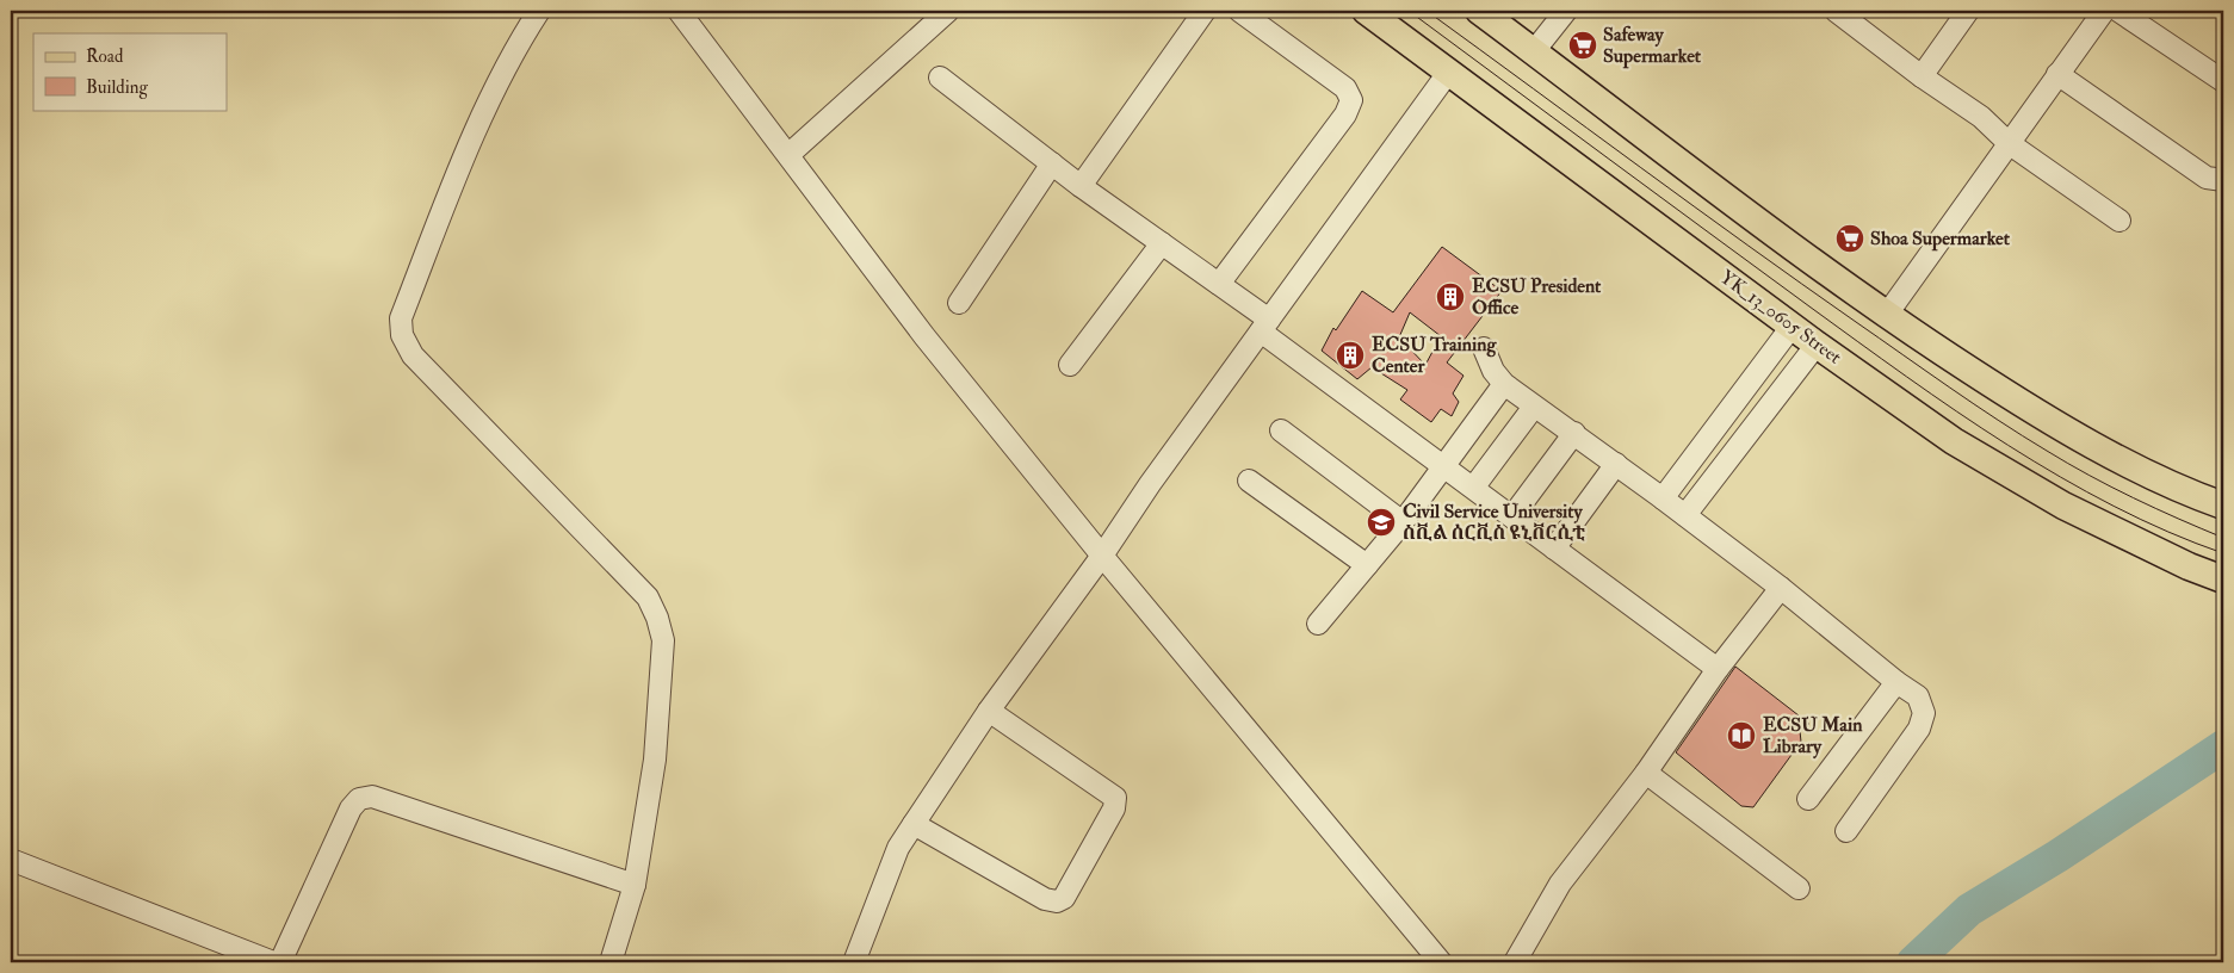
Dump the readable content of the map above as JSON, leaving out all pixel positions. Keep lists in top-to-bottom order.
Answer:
{
  "streets": {
    "main road": ["YK_13_0605 Street"]
  },
  "places": {
    "supermarket": ["Safeway Supermarket", "Shoa Supermarket"],
    "building": ["ECSU President Office", "ECSU Training Center"],
    "school or university": ["Civil Service University ስቪል ሰርቪስ ዩኒቨርሲቲ"],
    "library": ["ECSU Main Library"]
  },
  "legend": ["Road", "Building"]
}
